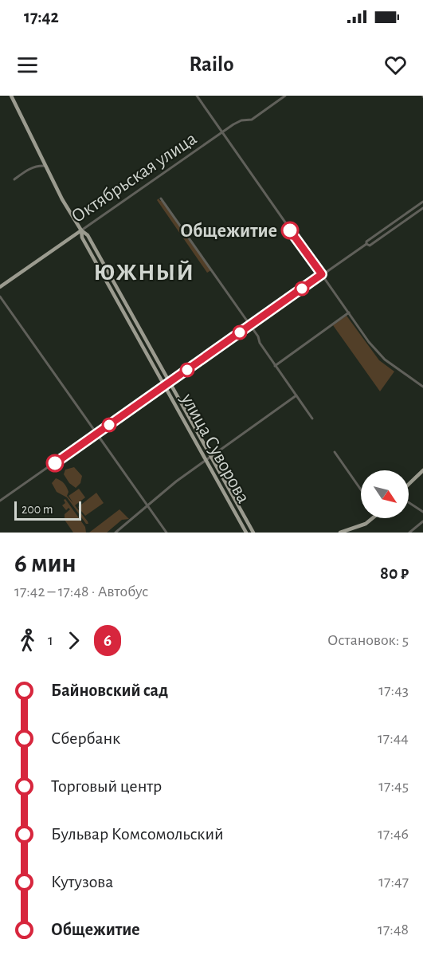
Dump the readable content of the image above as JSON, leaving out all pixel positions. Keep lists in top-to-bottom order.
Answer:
{
  "streets": {
    "main road": ["Октябрьская улица", "улица Суворова"]
  },
  "crossings": [
    ["Октябрьская улица", "улица Суворова"]
  ],
  "districts": ["ЮЖНЫЙ"],
  "places": ["Общежитие"],
  "lines": ["bus line 6"],
  "scale_bar": "200 m",
  "north": "bottom right",
  "page": {
    "status": "17:42",
    "header": "Railo",
    "scale": "200 m",
    "heading": ["6 мин", "17:42 – 17:48 · Автобус", "80 ₽"],
    "legs": ["1", "6", "Остановок: 5"],
    "list": [
      {
        "name": "Байновский сад",
        "value": "17:43"
      },
      {
        "name": "Сбербанк",
        "value": "17:44"
      },
      {
        "name": "Торговый центр",
        "value": "17:45"
      },
      {
        "name": "Бульвар Комсомольский",
        "value": "17:46"
      },
      {
        "name": "Кутузова",
        "value": "17:47"
      },
      {
        "name": "Общежитие",
        "value": "17:48"
      }
    ]
  }
}
